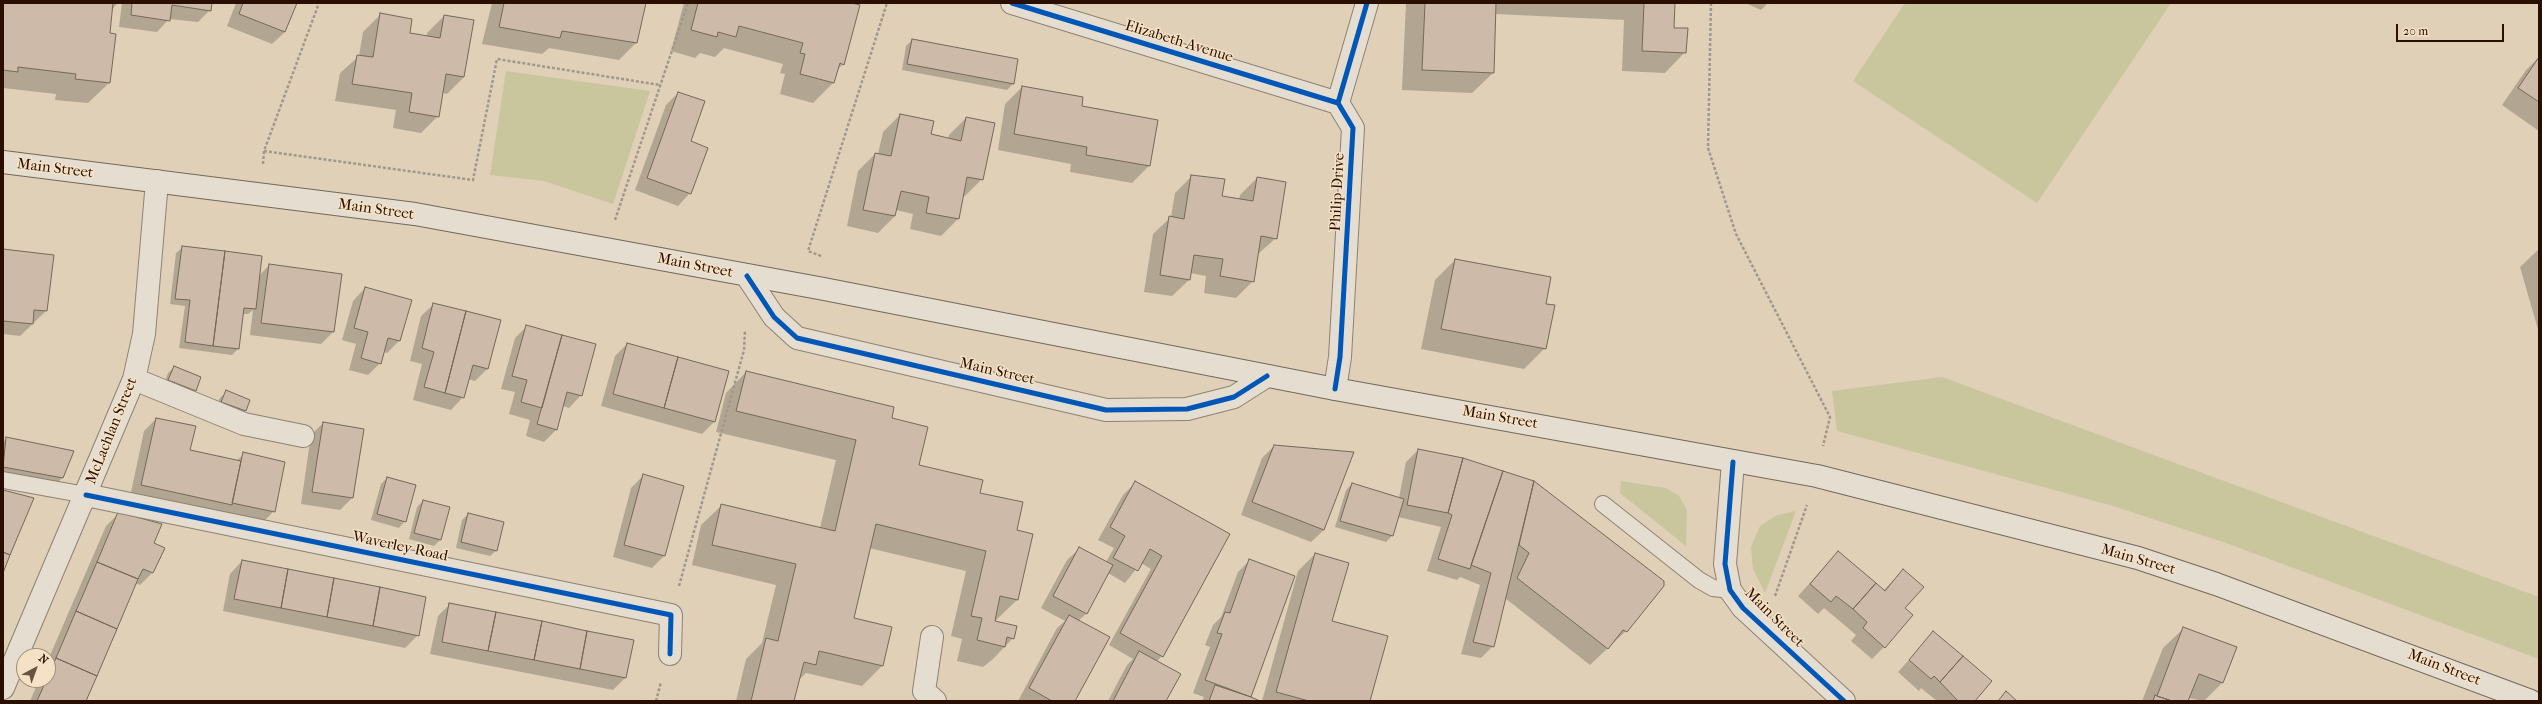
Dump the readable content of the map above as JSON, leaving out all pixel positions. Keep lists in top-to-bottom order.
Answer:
{
  "streets": {
    "street": [
      "Elizabeth Avenue",
      "Main Street",
      "Philip Drive",
      "McLachlan Street",
      "Waverley Road"
    ]
  },
  "crossings": [
    ["Elizabeth Avenue", "Philip Drive"],
    ["Main Street", "Philip Drive"],
    ["Main Street", "McLachlan Street"],
    ["McLachlan Street", "Waverley Road"]
  ],
  "scale_bar": "20 m",
  "north": "top right"
}
